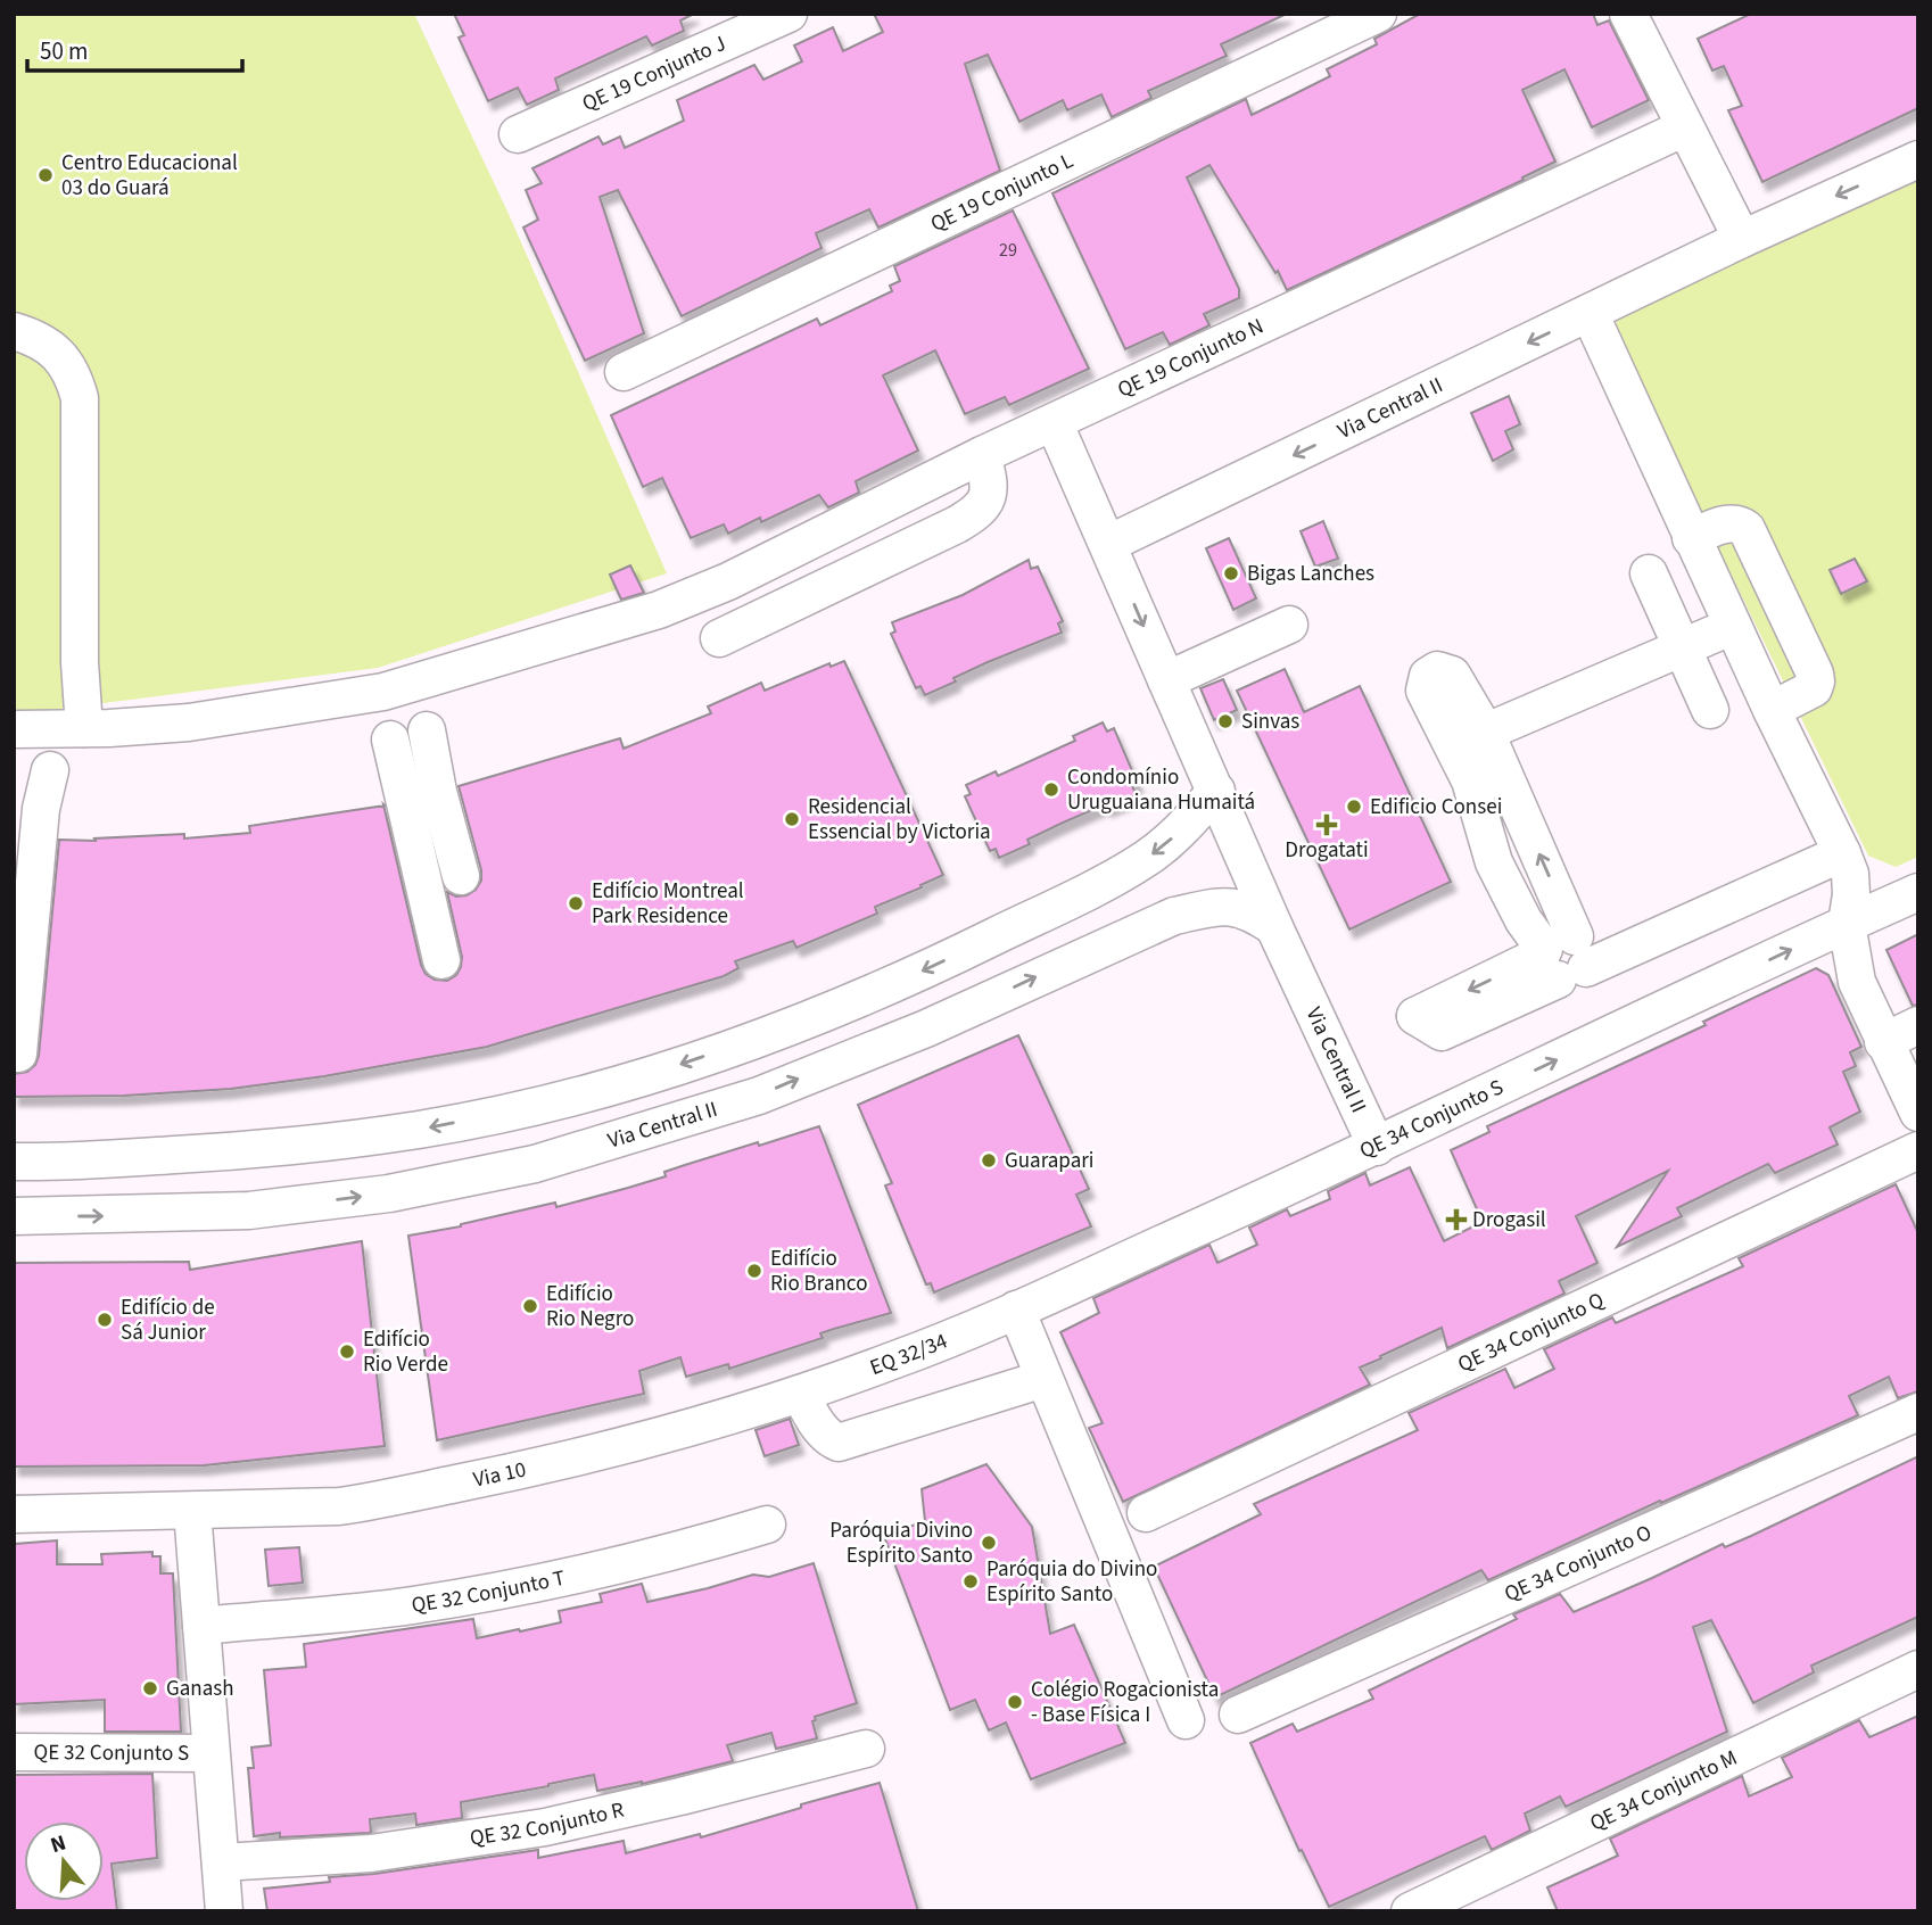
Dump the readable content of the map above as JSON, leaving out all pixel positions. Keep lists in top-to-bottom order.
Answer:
{
  "streets": {
    "street": [
      "QE 19 Conjunto J",
      "QE 19 Conjunto L",
      "QE 19 Conjunto N",
      "Via Central II",
      "QE 34 Conjunto S",
      "QE 34 Conjunto Q",
      "EQ 32/34",
      "Via 10",
      "QE 34 Conjunto O",
      "QE 32 Conjunto T",
      "QE 32 Conjunto S",
      "QE 34 Conjunto M",
      "QE 32 Conjunto R"
    ]
  },
  "crossings": [
    ["Via Central II", "QE 34 Conjunto S"],
    ["QE 34 Conjunto S", "EQ 32/34"],
    ["EQ 32/34", "Via 10"]
  ],
  "places": {
    "other": [
      "Centro Educacional 03 do Guará",
      "Bigas Lanches",
      "Sinvas",
      "Condomínio Uruguaiana Humaitá",
      "Edificio Consei",
      "Residencial Essencial by Victoria",
      "Edifício Montreal Park Residence",
      "Guarapari",
      "Edifício Rio Branco",
      "Edifício Rio Negro",
      "Edifício de Sá Junior",
      "Edifício Rio Verde",
      "Paróquia Divino Espírito Santo",
      "Paróquia do Divino Espírito Santo",
      "Ganash",
      "Colégio Rogacionista - Base Física I"
    ],
    "health": ["Drogatati", "Drogasil"]
  },
  "house_numbers": ["29"],
  "scale_bar": "50 m",
  "north": "top"
}
